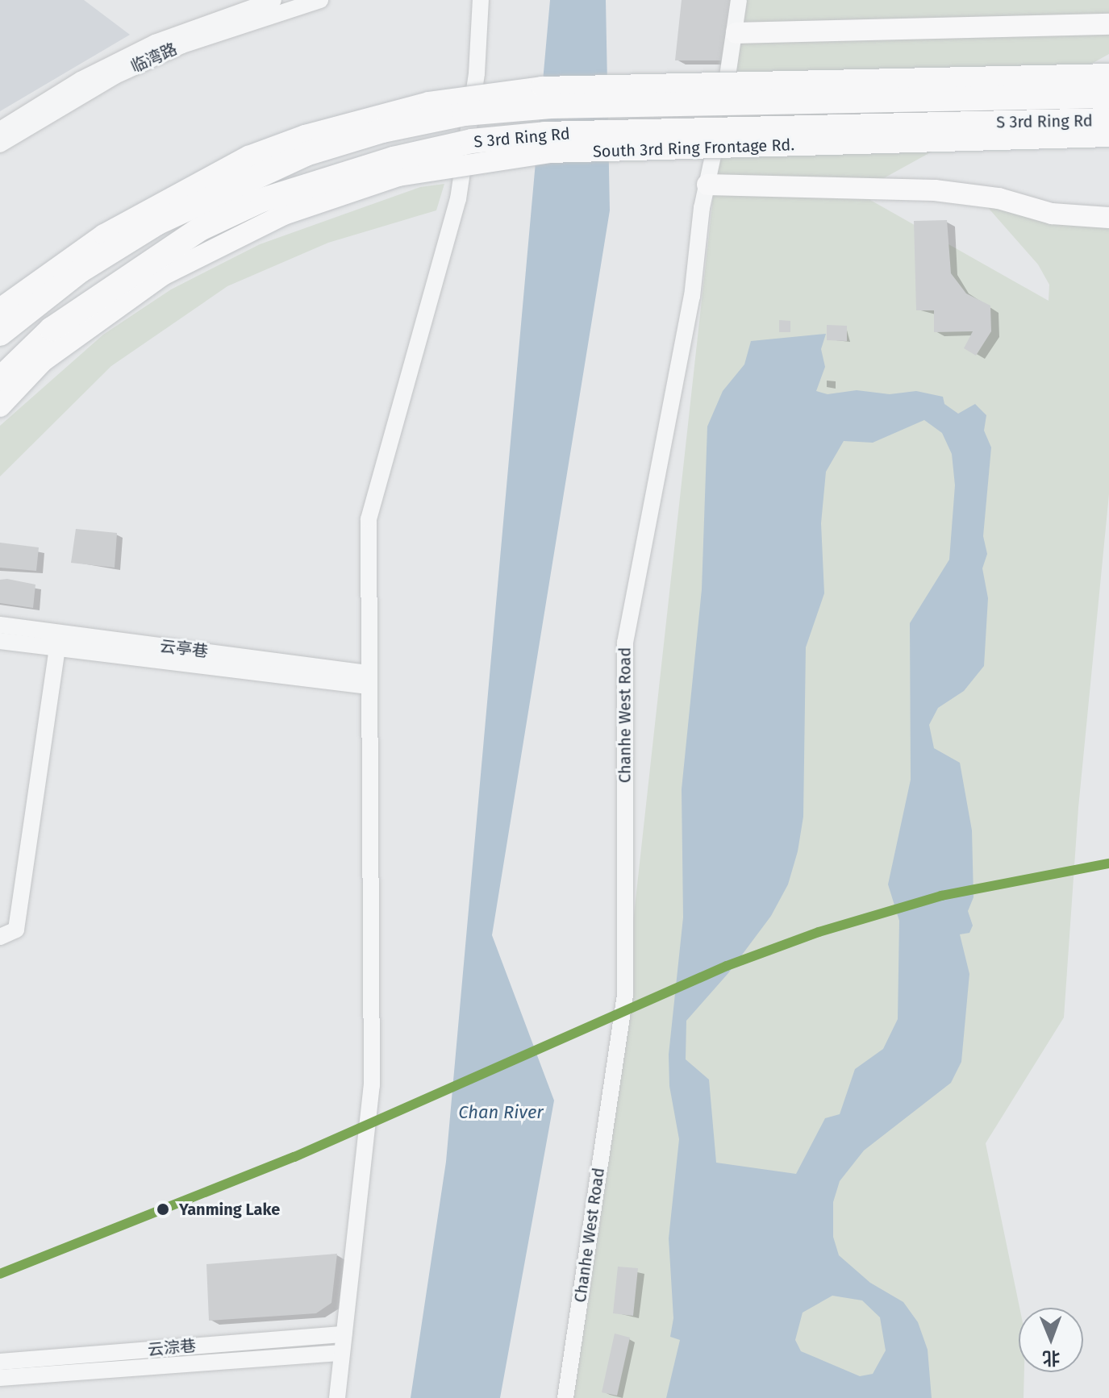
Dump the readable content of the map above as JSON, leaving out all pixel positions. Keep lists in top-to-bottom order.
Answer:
{
  "streets": {
    "highway": ["S 3rd Ring Rd"],
    "main road": ["South 3rd Ring Frontage Rd."],
    "street": [
      "临湾路",
      "云亭巷",
      "Chanhe West Road",
      "云淙巷"
    ]
  },
  "water": ["Chan River"],
  "places": ["Yanming Lake"],
  "north": "bottom"
}
